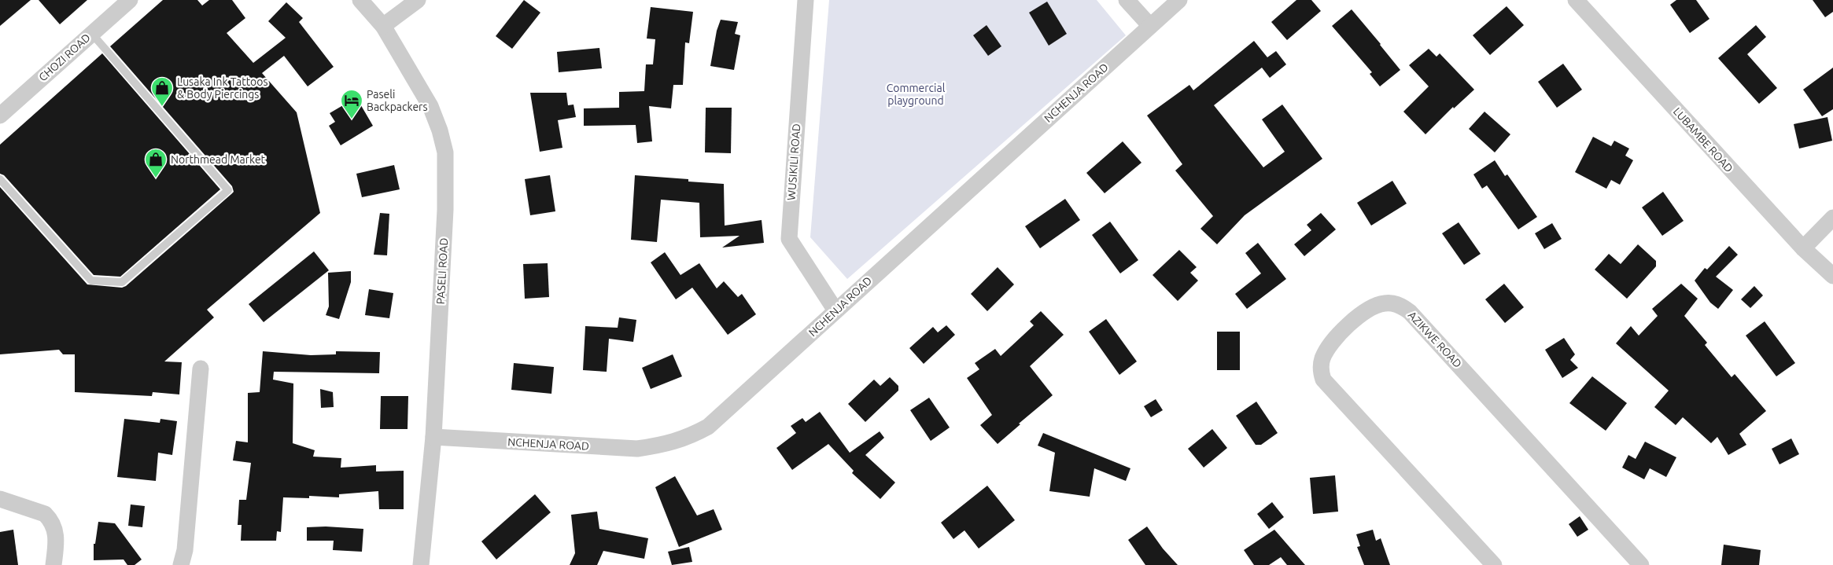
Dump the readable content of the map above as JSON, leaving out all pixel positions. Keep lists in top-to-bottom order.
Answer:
{
  "streets": {
    "street": [
      "CHOZI ROAD",
      "NCHENJA ROAD",
      "LUBAMBE ROAD",
      "WUSIKILI ROAD",
      "PASELI ROAD",
      "AZIKWE ROAD"
    ]
  },
  "crossings": [
    ["NCHENJA ROAD", "WUSIKILI ROAD"],
    ["NCHENJA ROAD", "PASELI ROAD"]
  ],
  "parks": ["Commercial playground"],
  "places": {
    "shop": ["Lusaka Ink Tattoos & Body Piercings", "Northmead Market"],
    "hotel": ["Paseli Backpackers"]
  }
}
